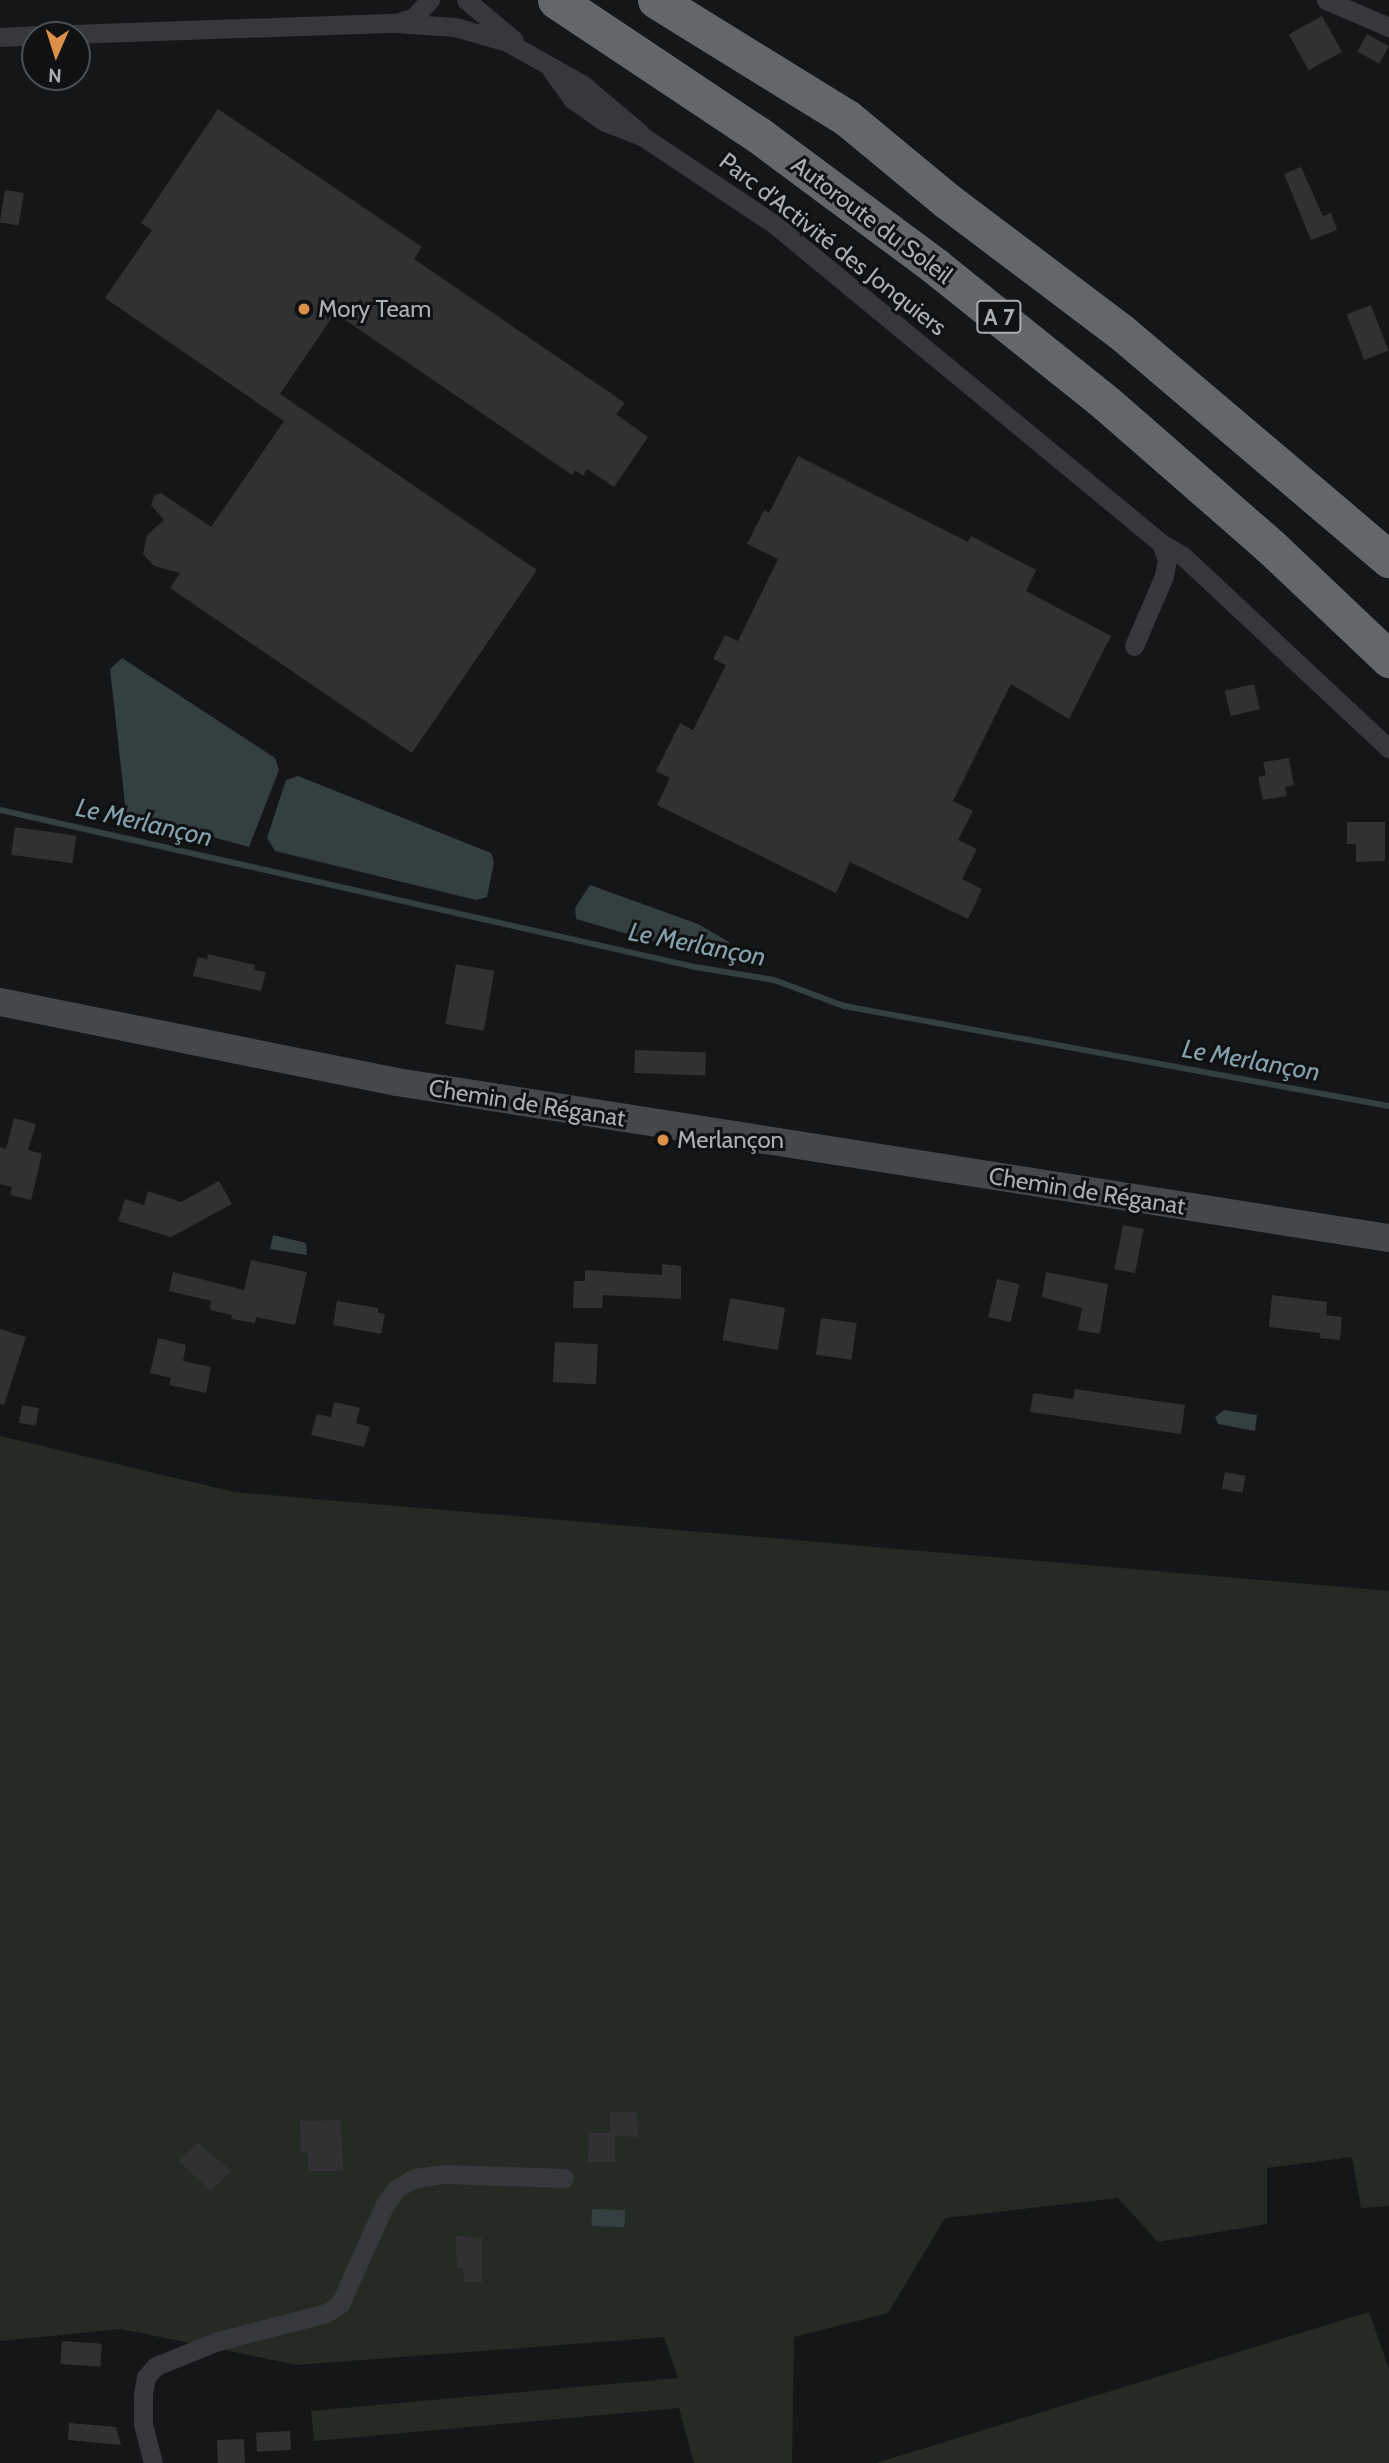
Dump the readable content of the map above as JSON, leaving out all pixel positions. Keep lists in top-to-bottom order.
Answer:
{
  "streets": {
    "highway": ["Autoroute du Soleil", "A 7"],
    "street": ["Parc d'Activité des Jonquiers", "Chemin de Réganat"]
  },
  "water": ["Le Merlançon"],
  "places": ["Mory Team", "Merlançon"],
  "north": "bottom"
}
